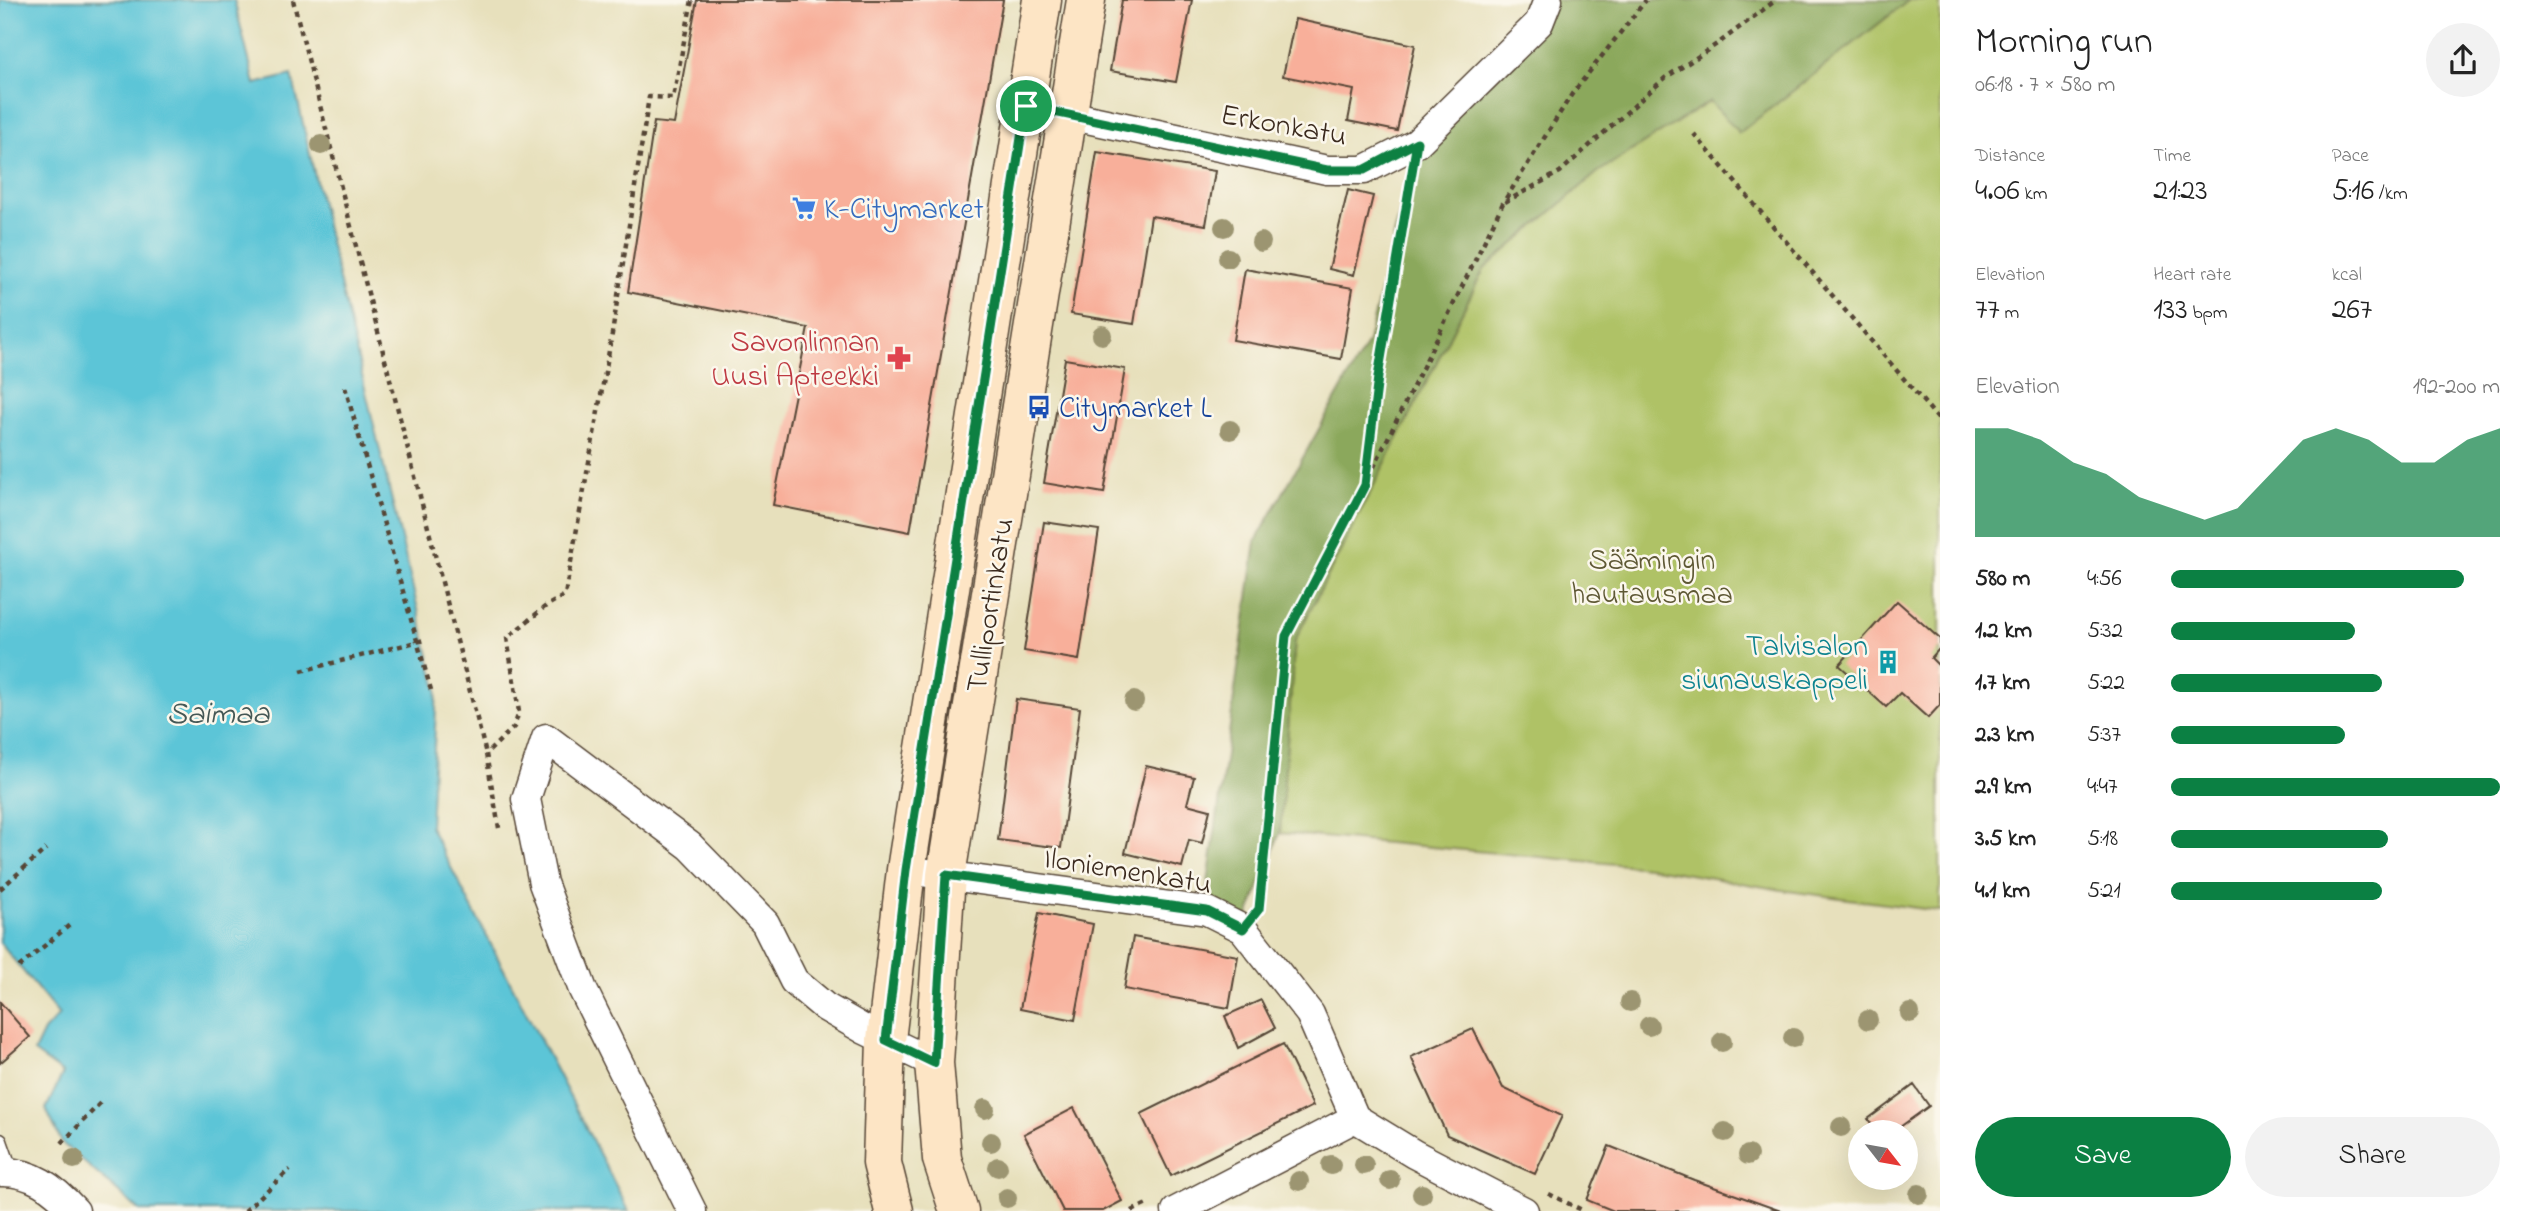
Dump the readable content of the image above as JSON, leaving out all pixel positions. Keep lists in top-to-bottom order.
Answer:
{
  "streets": {
    "main road": ["Tulliportinkatu"],
    "street": ["Erkonkatu", "Iloniemenkatu"]
  },
  "crossings": [
    ["Erkonkatu", "Tulliportinkatu"],
    ["Tulliportinkatu", "Iloniemenkatu"]
  ],
  "water": ["Saimaa"],
  "parks": ["Säämingin hautausmaa"],
  "places": {
    "supermarket": ["K-Citymarket"],
    "pharmacy": ["Savonlinnan Uusi Apteekki"],
    "bus stop": ["Citymarket L"],
    "building": ["Talvisalon siunauskappeli"]
  },
  "north": "bottom right",
  "page": {
    "heading": ["Morning run", "06:18 · 7 × 580 m"],
    "stats": [
      ["Distance", "4.06 km"],
      ["Time", "21:23"],
      ["Pace", "5:16 /km"],
      ["Elevation", "77 m"],
      ["Heart rate", "133 bpm"],
      ["kcal", "267"]
    ],
    "chart": ["Elevation", "192–200 m"],
    "list": [
      {
        "name": "580 m",
        "note": "4:56"
      },
      {
        "name": "1.2 km",
        "note": "5:32"
      },
      {
        "name": "1.7 km",
        "note": "5:22"
      },
      {
        "name": "2.3 km",
        "note": "5:37"
      },
      {
        "name": "2.9 km",
        "note": "4:47"
      },
      {
        "name": "3.5 km",
        "note": "5:18"
      },
      {
        "name": "4.1 km",
        "note": "5:21"
      }
    ],
    "buttons": ["Save", "Share"]
  }
}
